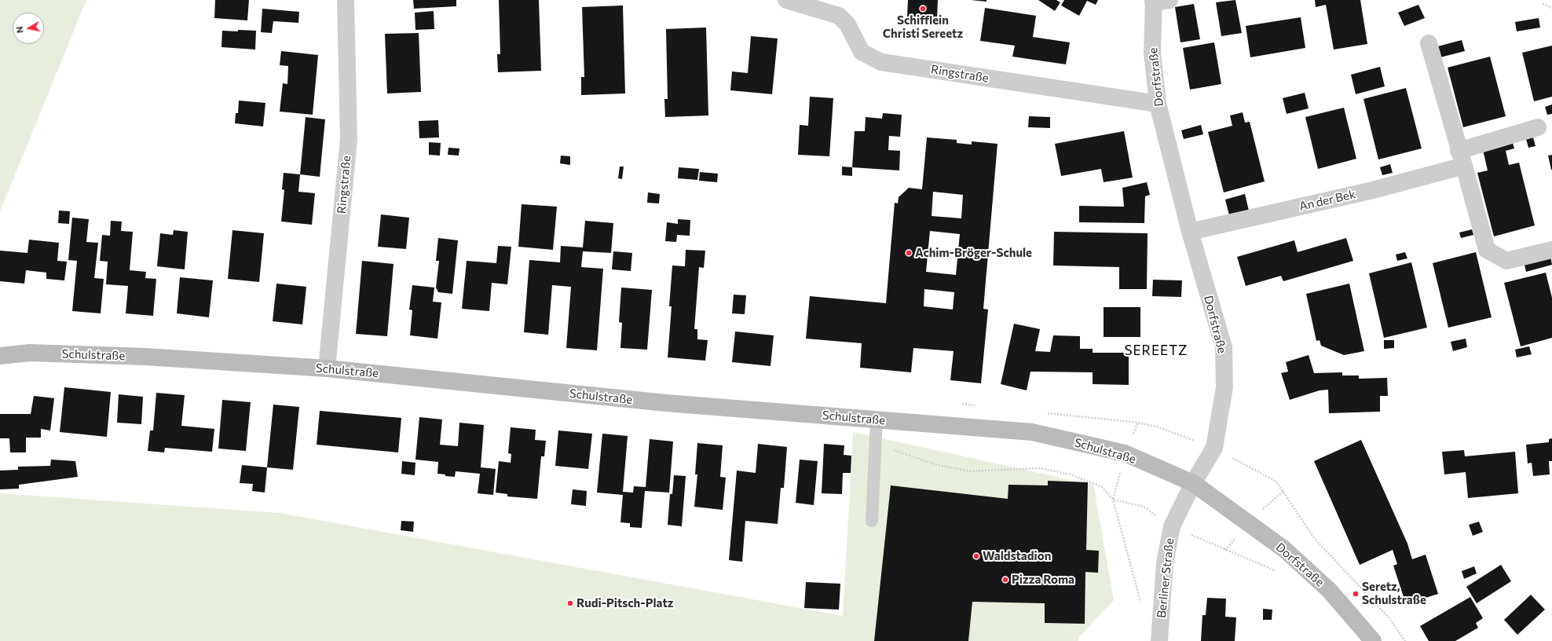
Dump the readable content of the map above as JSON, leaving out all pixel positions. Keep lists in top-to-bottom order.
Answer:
{
  "streets": {
    "main road": ["Dorfstraße", "Schulstraße"],
    "street": ["Ringstraße", "An der Bek", "Berliner Straße"]
  },
  "crossings": [
    ["Ringstraße", "Dorfstraße"],
    ["Ringstraße", "Schulstraße"],
    ["Dorfstraße", "An der Bek"],
    ["Dorfstraße", "Schulstraße"],
    ["Dorfstraße", "Berliner Straße"],
    ["Schulstraße", "Berliner Straße"]
  ],
  "districts": ["SEREETZ"],
  "places": [
    "Schifflein Christi Sereetz",
    "Achim-Bröger-Schule",
    "Waldstadion",
    "Pizza Roma",
    "Seretz, Schulstraße",
    "Rudi-Pitsch-Platz"
  ],
  "north": "left"
}
